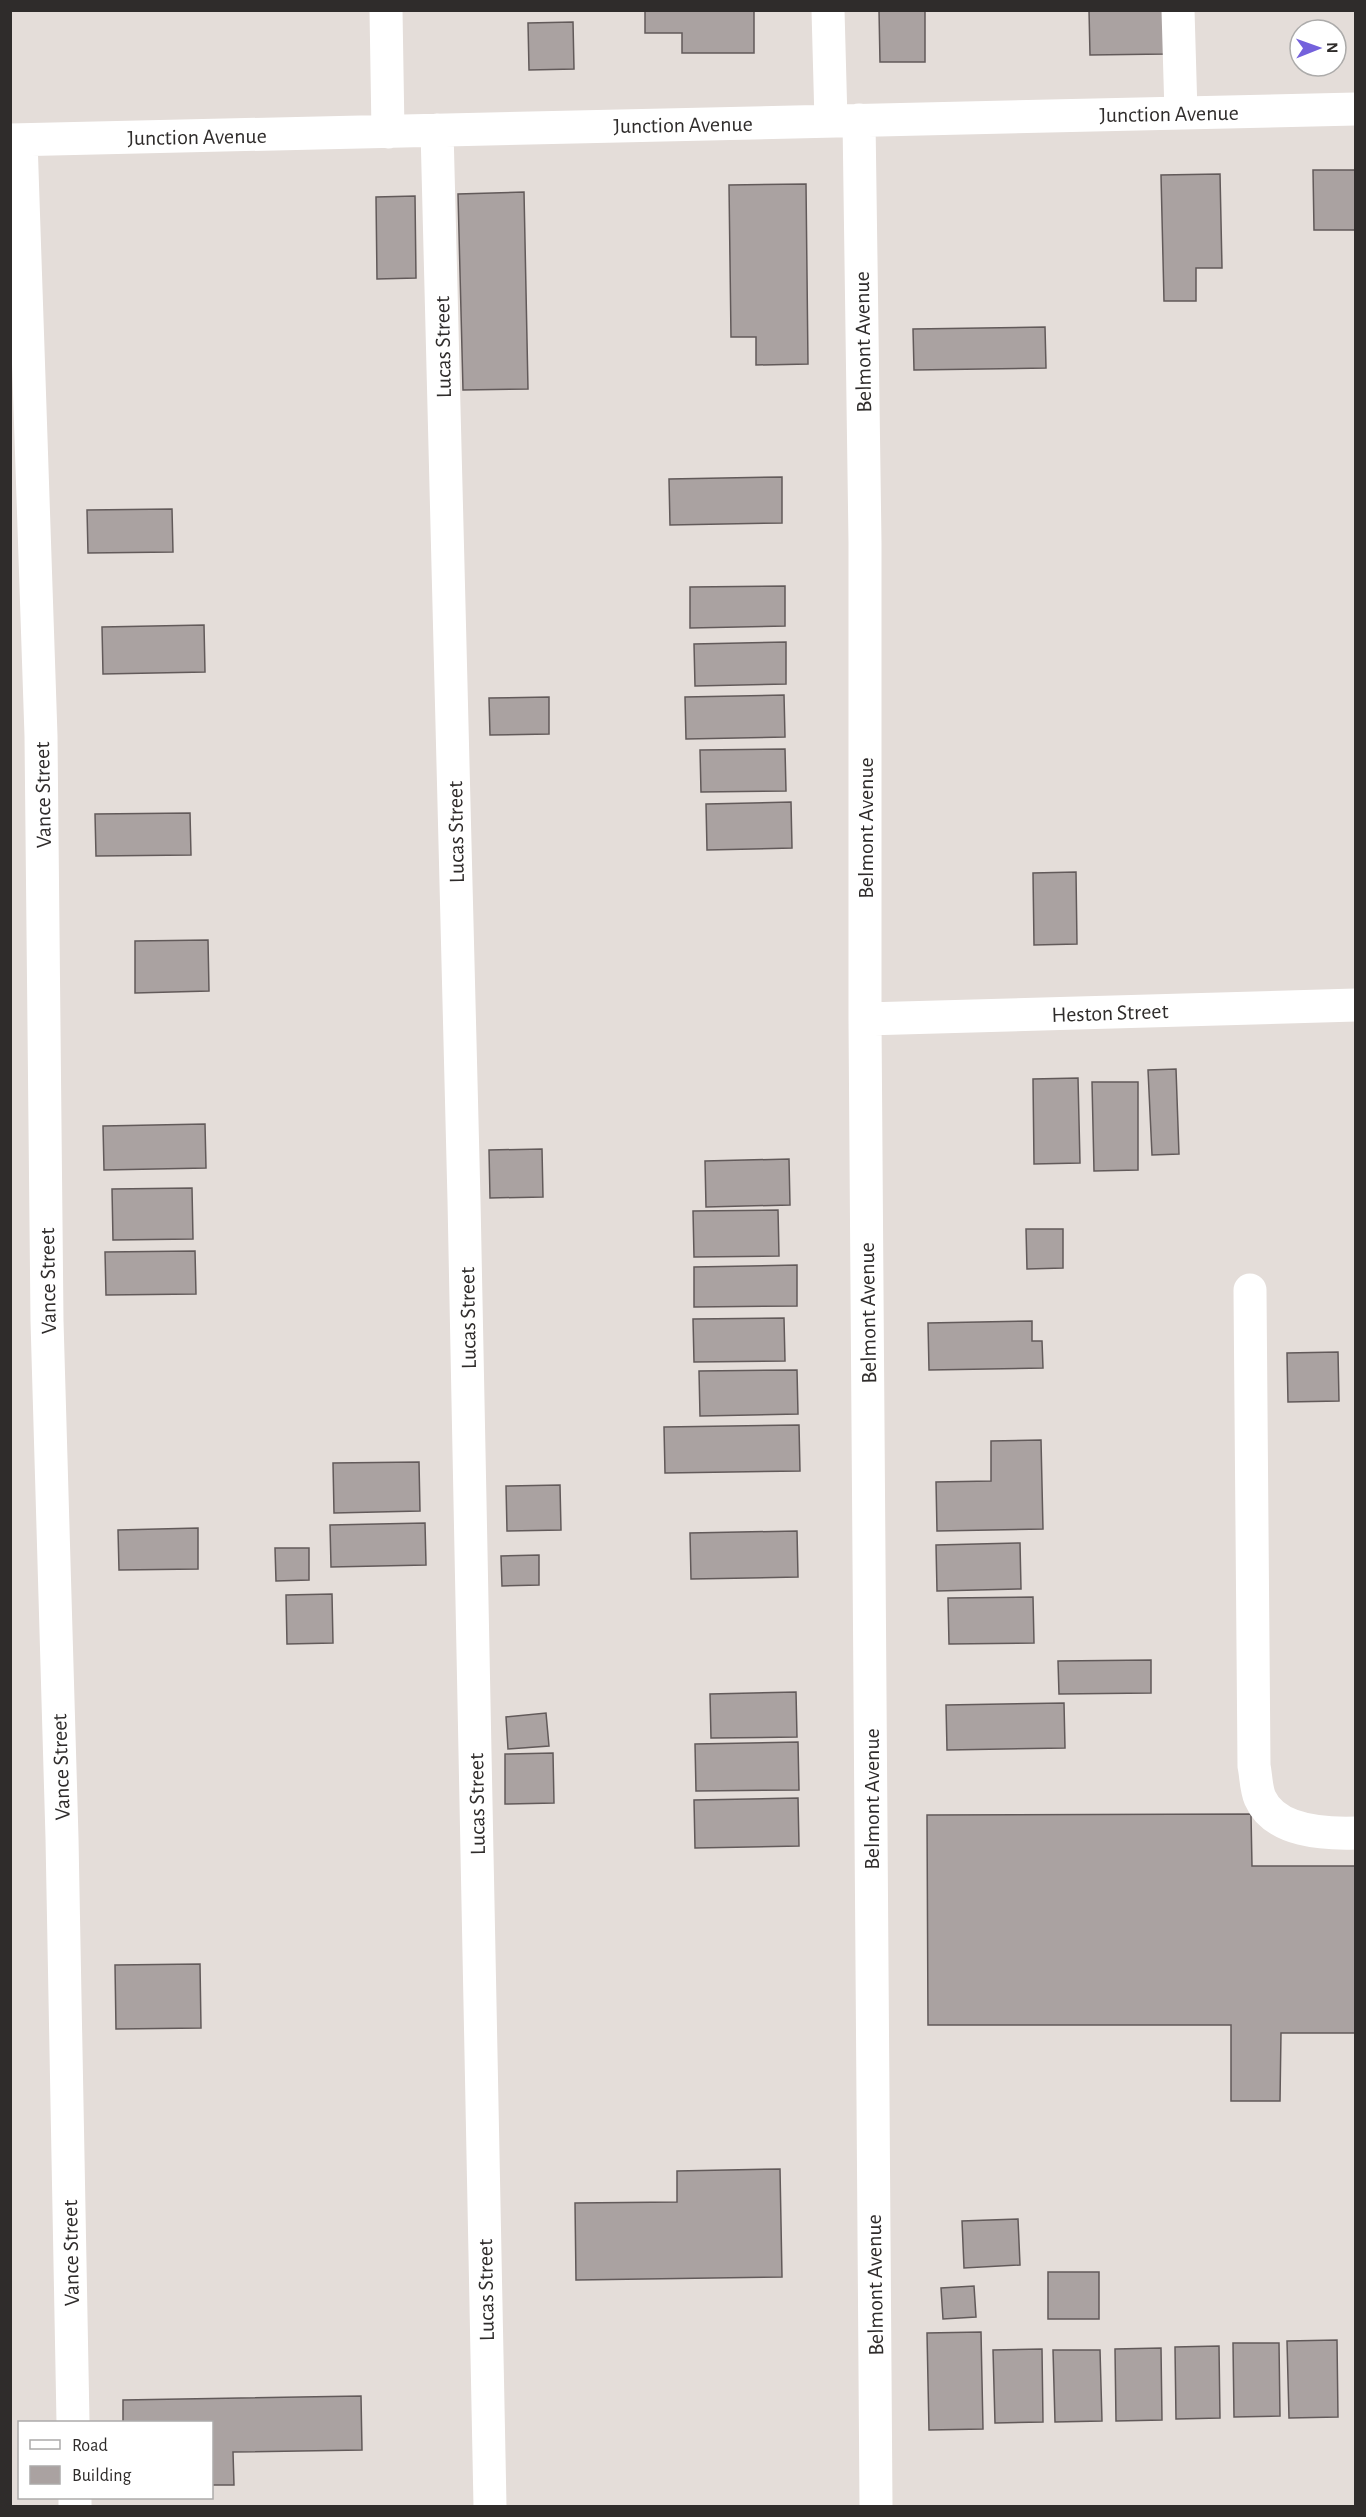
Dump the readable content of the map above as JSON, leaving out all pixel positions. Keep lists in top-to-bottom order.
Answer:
{
  "streets": {
    "street": [
      "Junction Avenue",
      "Belmont Avenue",
      "Lucas Street",
      "Vance Street",
      "Heston Street"
    ]
  },
  "crossings": [
    ["Junction Avenue", "Belmont Avenue"],
    ["Junction Avenue", "Lucas Street"],
    ["Junction Avenue", "Vance Street"],
    ["Belmont Avenue", "Heston Street"]
  ],
  "legend": ["Road", "Building"],
  "north": "right"
}
